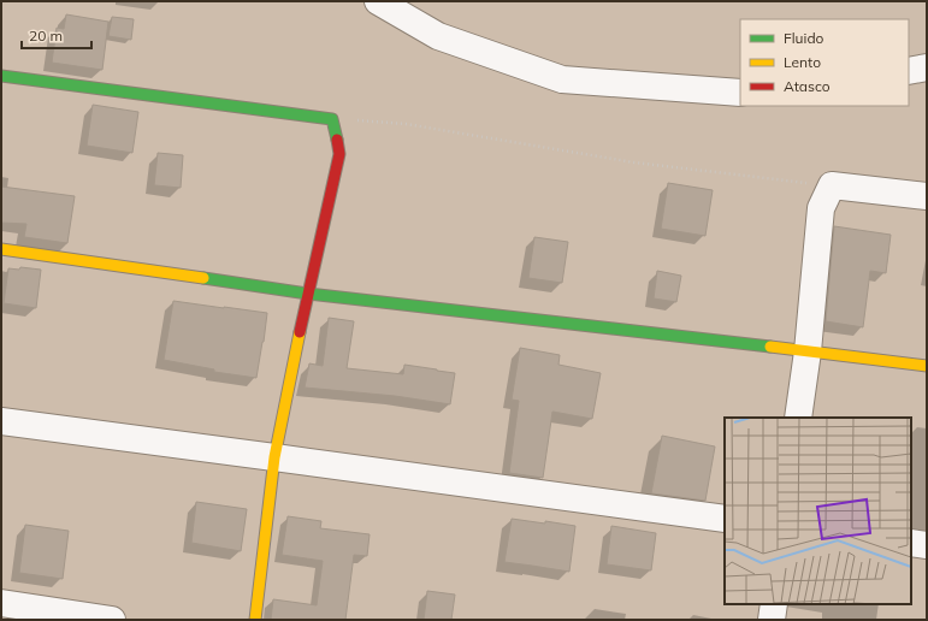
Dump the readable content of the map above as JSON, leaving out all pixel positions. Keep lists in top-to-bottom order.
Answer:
{
  "legend": ["Fluido", "Lento", "Atasco"],
  "scale_bar": "20 m"
}
